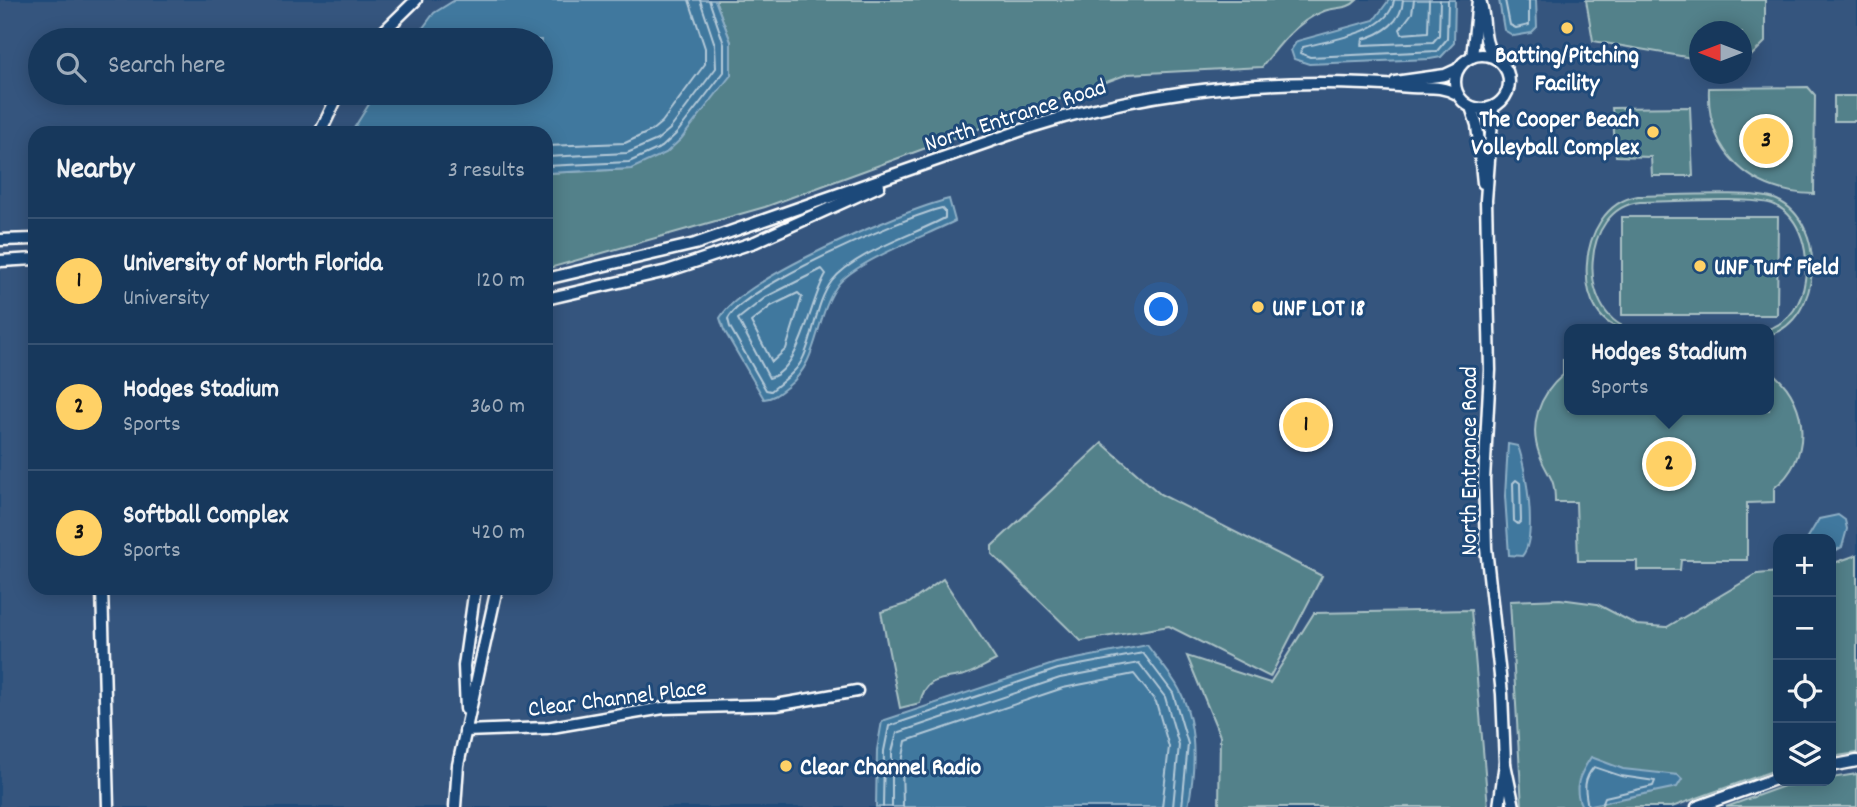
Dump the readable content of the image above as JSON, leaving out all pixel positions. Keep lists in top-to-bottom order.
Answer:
{
  "streets": {
    "street": ["North Entrance Road", "Clear Channel Place"]
  },
  "places": [
    "Batting/Pitching Facility",
    "The Cooper Beach Volleyball Complex",
    "UNF Turf Field",
    "UNF LOT 18",
    "Clear Channel Radio"
  ],
  "north": "left",
  "page": {
    "search": "Search here",
    "pins": ["3", "1", "2"],
    "heading": ["Nearby", "3 results"],
    "list": [
      {
        "mark": "1",
        "name": "University of North Florida",
        "note": "University",
        "value": "120 m"
      },
      {
        "mark": "2",
        "name": "Hodges Stadium",
        "note": "Sports",
        "value": "360 m"
      },
      {
        "mark": "3",
        "name": "Softball Complex",
        "note": "Sports",
        "value": "420 m"
      }
    ],
    "popup": ["Hodges Stadium", "Sports"],
    "map_buttons": ["+", "−"]
  }
}
